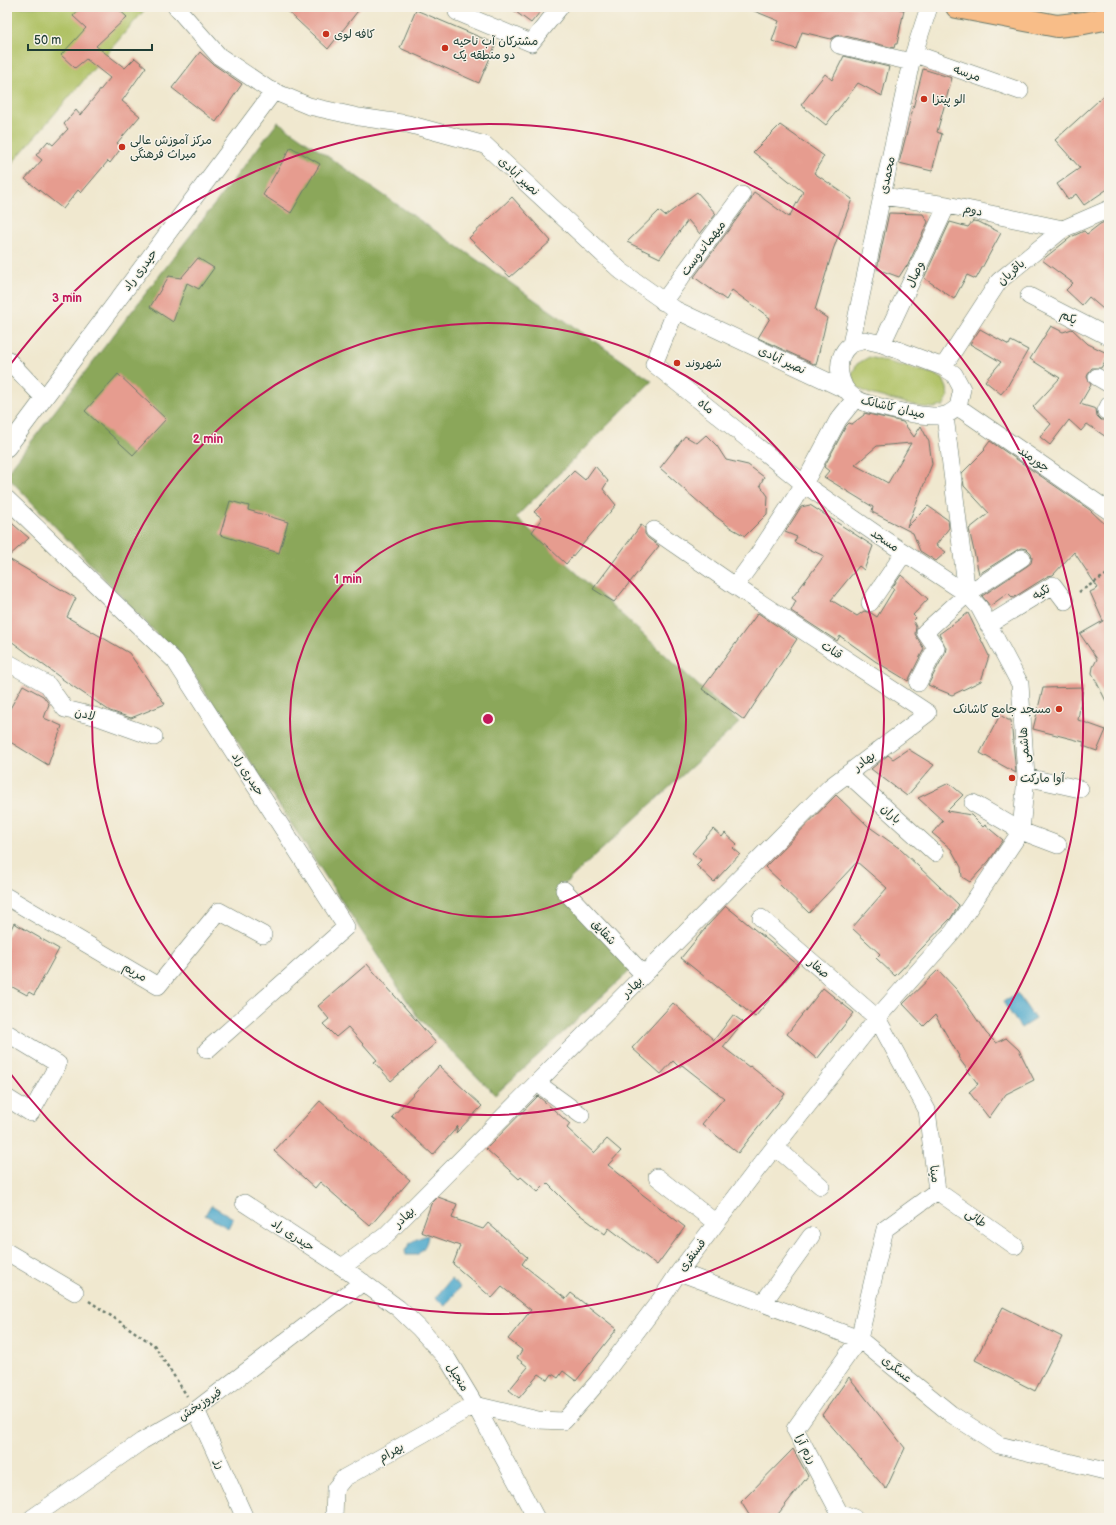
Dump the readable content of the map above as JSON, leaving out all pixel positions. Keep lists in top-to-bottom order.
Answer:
{
  "streets": {
    "street": [
      "مرسه",
      "محمدی",
      "نصیر آبادی",
      "دوم",
      "میهماندوست",
      "حیدری راد",
      "باقریان",
      "وصال",
      "یکم",
      "ماه",
      "میدان کاشانک",
      "جورمند",
      "مسجد",
      "تکیه",
      "قنات",
      "لادن",
      "هاشمی",
      "بهادر",
      "باران",
      "شقایق",
      "صفار",
      "مریم",
      "مینا",
      "طائی",
      "فسنقری",
      "عسگری",
      "منجیل",
      "فیروزبخش",
      "رزم آرا",
      "بهرام",
      "رز"
    ]
  },
  "crossings": [
    ["مرسه", "محمدی"],
    ["محمدی", "دوم"],
    ["محمدی", "میدان کاشانک"],
    ["نصیر آبادی", "میهماندوست"],
    ["نصیر آبادی", "حیدری راد"],
    ["نصیر آبادی", "ماه"],
    ["نصیر آبادی", "میدان کاشانک"],
    ["دوم", "باقریان"],
    ["دوم", "وصال"],
    ["میهماندوست", "ماه"],
    ["حیدری راد", "بهادر"],
    ["حیدری راد", "منجیل"],
    ["ماه", "مسجد"],
    ["میدان کاشانک", "جورمند"],
    ["مسجد", "هاشمی"],
    ["تکیه", "هاشمی"],
    ["قنات", "بهادر"],
    ["هاشمی", "صفار"],
    ["هاشمی", "مینا"],
    ["هاشمی", "فسنقری"],
    ["بهادر", "باران"],
    ["بهادر", "شقایق"],
    ["بهادر", "منجیل"],
    ["صفار", "مینا"],
    ["صفار", "فسنقری"],
    ["مینا", "طائی"],
    ["مینا", "فسنقری"],
    ["مینا", "عسگری"],
    ["مینا", "رزم آرا"],
    ["فسنقری", "عسگری"],
    ["فسنقری", "منجیل"],
    ["فسنقری", "بهرام"],
    ["عسگری", "رزم آرا"],
    ["منجیل", "فیروزبخش"],
    ["منجیل", "بهرام"],
    ["فیروزبخش", "رز"]
  ],
  "places": [
    "کافه لوی",
    "مشترکان آب ناحیه دو منطقه یک",
    "الو پیتزا",
    "مرکز آموزش عالی میراث فرهنگی",
    "شهروند",
    "مسجد جامع کاشانک",
    "آوا مارکت"
  ],
  "scale_bar": "50 m",
  "rings": ["3 min", "2 min", "1 min"]
}
